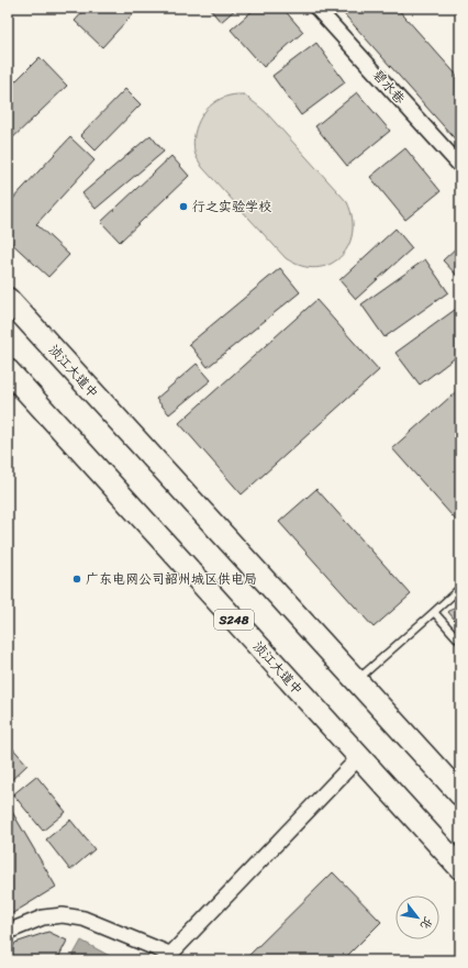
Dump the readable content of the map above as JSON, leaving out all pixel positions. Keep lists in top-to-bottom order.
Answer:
{
  "streets": {
    "main road": ["浈江大道中", "S248"],
    "street": ["碧水巷"]
  },
  "places": ["行之实验学校", "广东电网公司韶州城区供电局"],
  "north": "bottom right"
}
